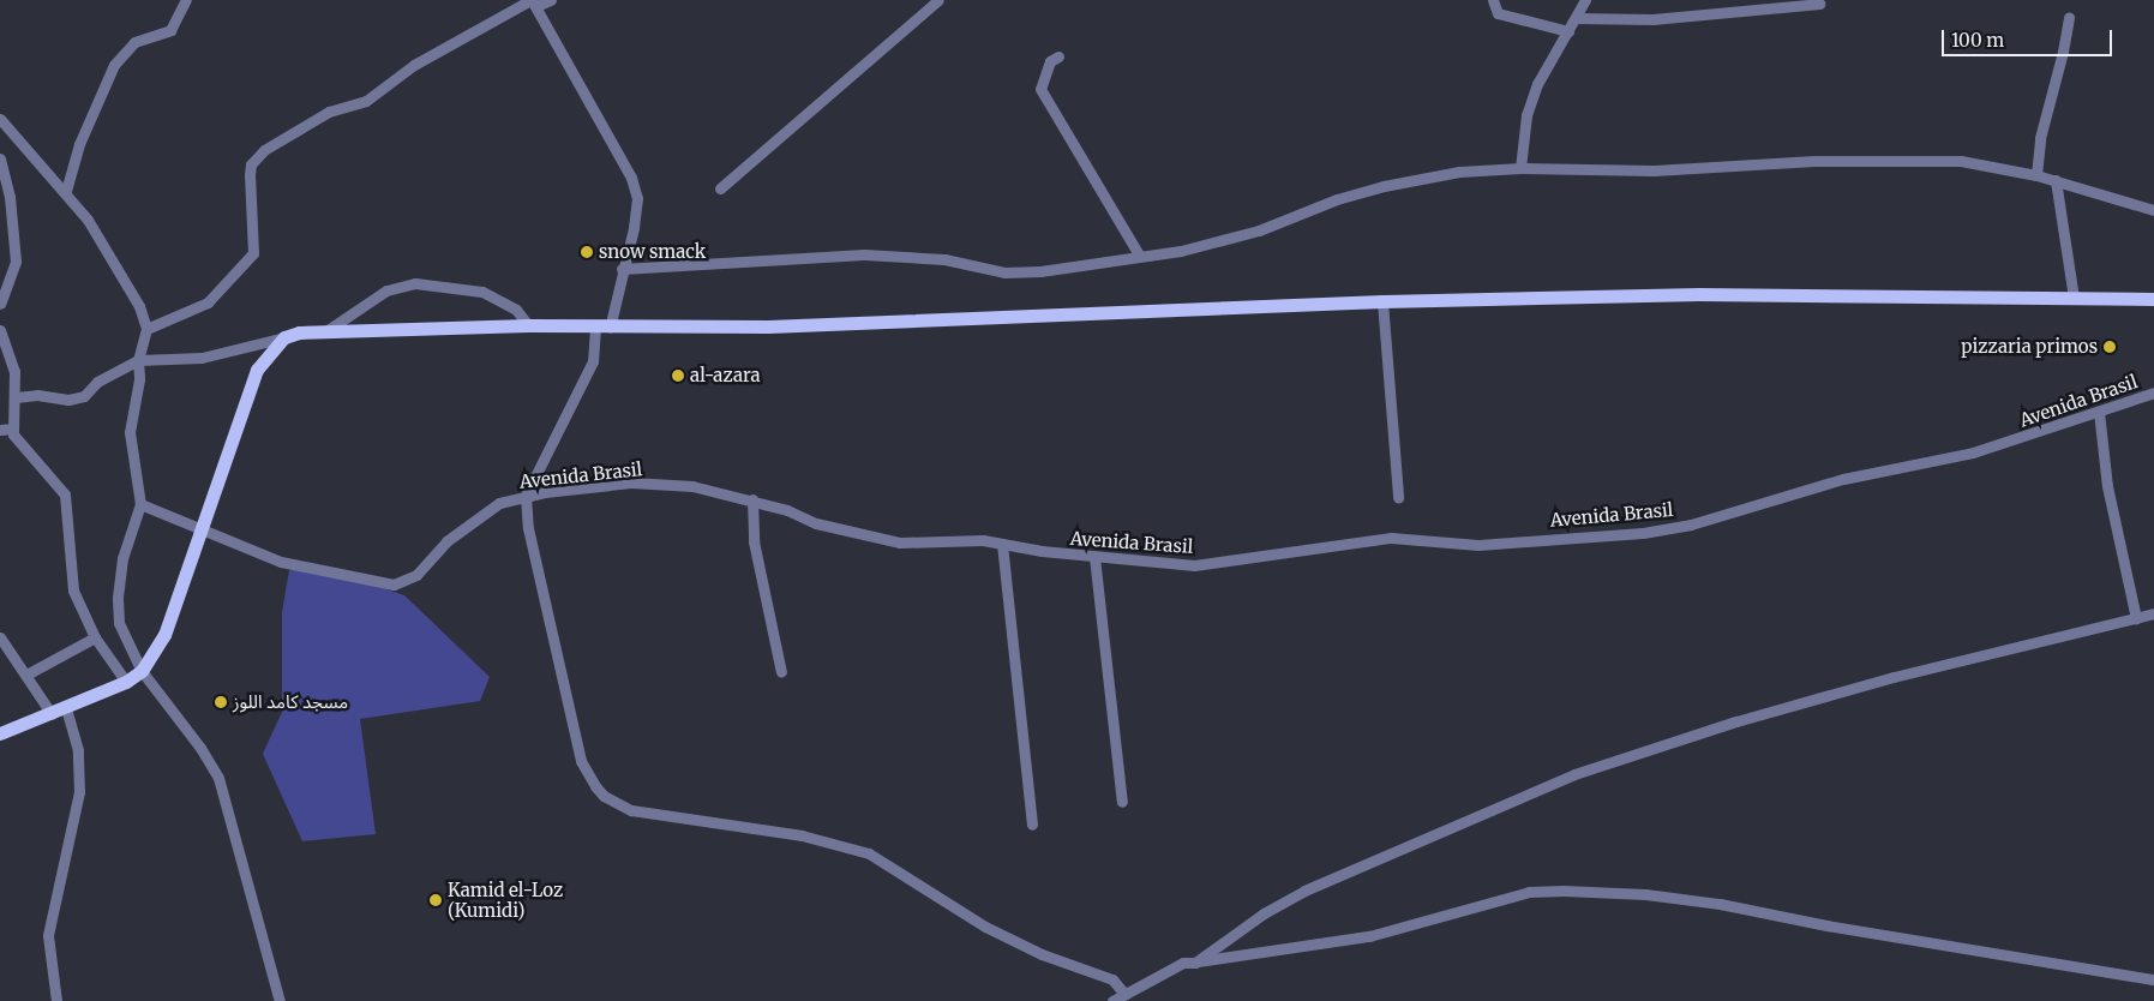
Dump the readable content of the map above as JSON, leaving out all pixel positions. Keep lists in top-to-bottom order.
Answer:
{
  "streets": {
    "street": ["Avenida Brasil"]
  },
  "places": [
    "snow smack",
    "pizzaria primos",
    "al-azara",
    "مسجد كامد اللوز",
    "Kamid el-Loz (Kumidi)"
  ],
  "scale_bar": "100 m"
}
